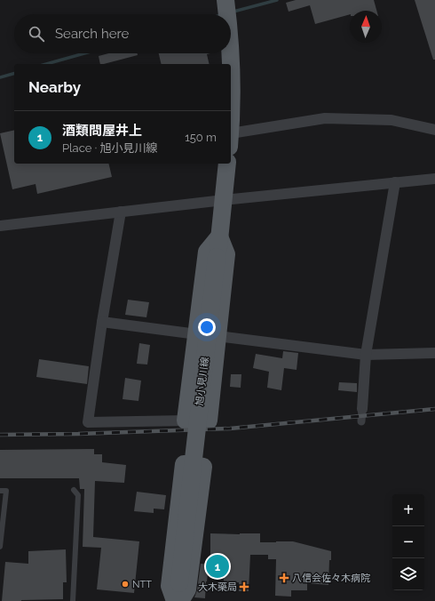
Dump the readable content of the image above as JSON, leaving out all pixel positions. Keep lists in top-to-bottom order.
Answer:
{
  "streets": {
    "main road": ["旭小見川線"]
  },
  "places": {
    "health": ["八信会佐々木病院", "大木藥局"],
    "other": ["NTT"]
  },
  "north": "top",
  "page": {
    "search": "Search here",
    "heading": "Nearby",
    "list": [
      {
        "mark": "1",
        "name": "酒類問屋井上",
        "note": "Place · 旭小見川線",
        "value": "150 m"
      }
    ],
    "map_buttons": ["+", "−"],
    "pins": "1"
  }
}
